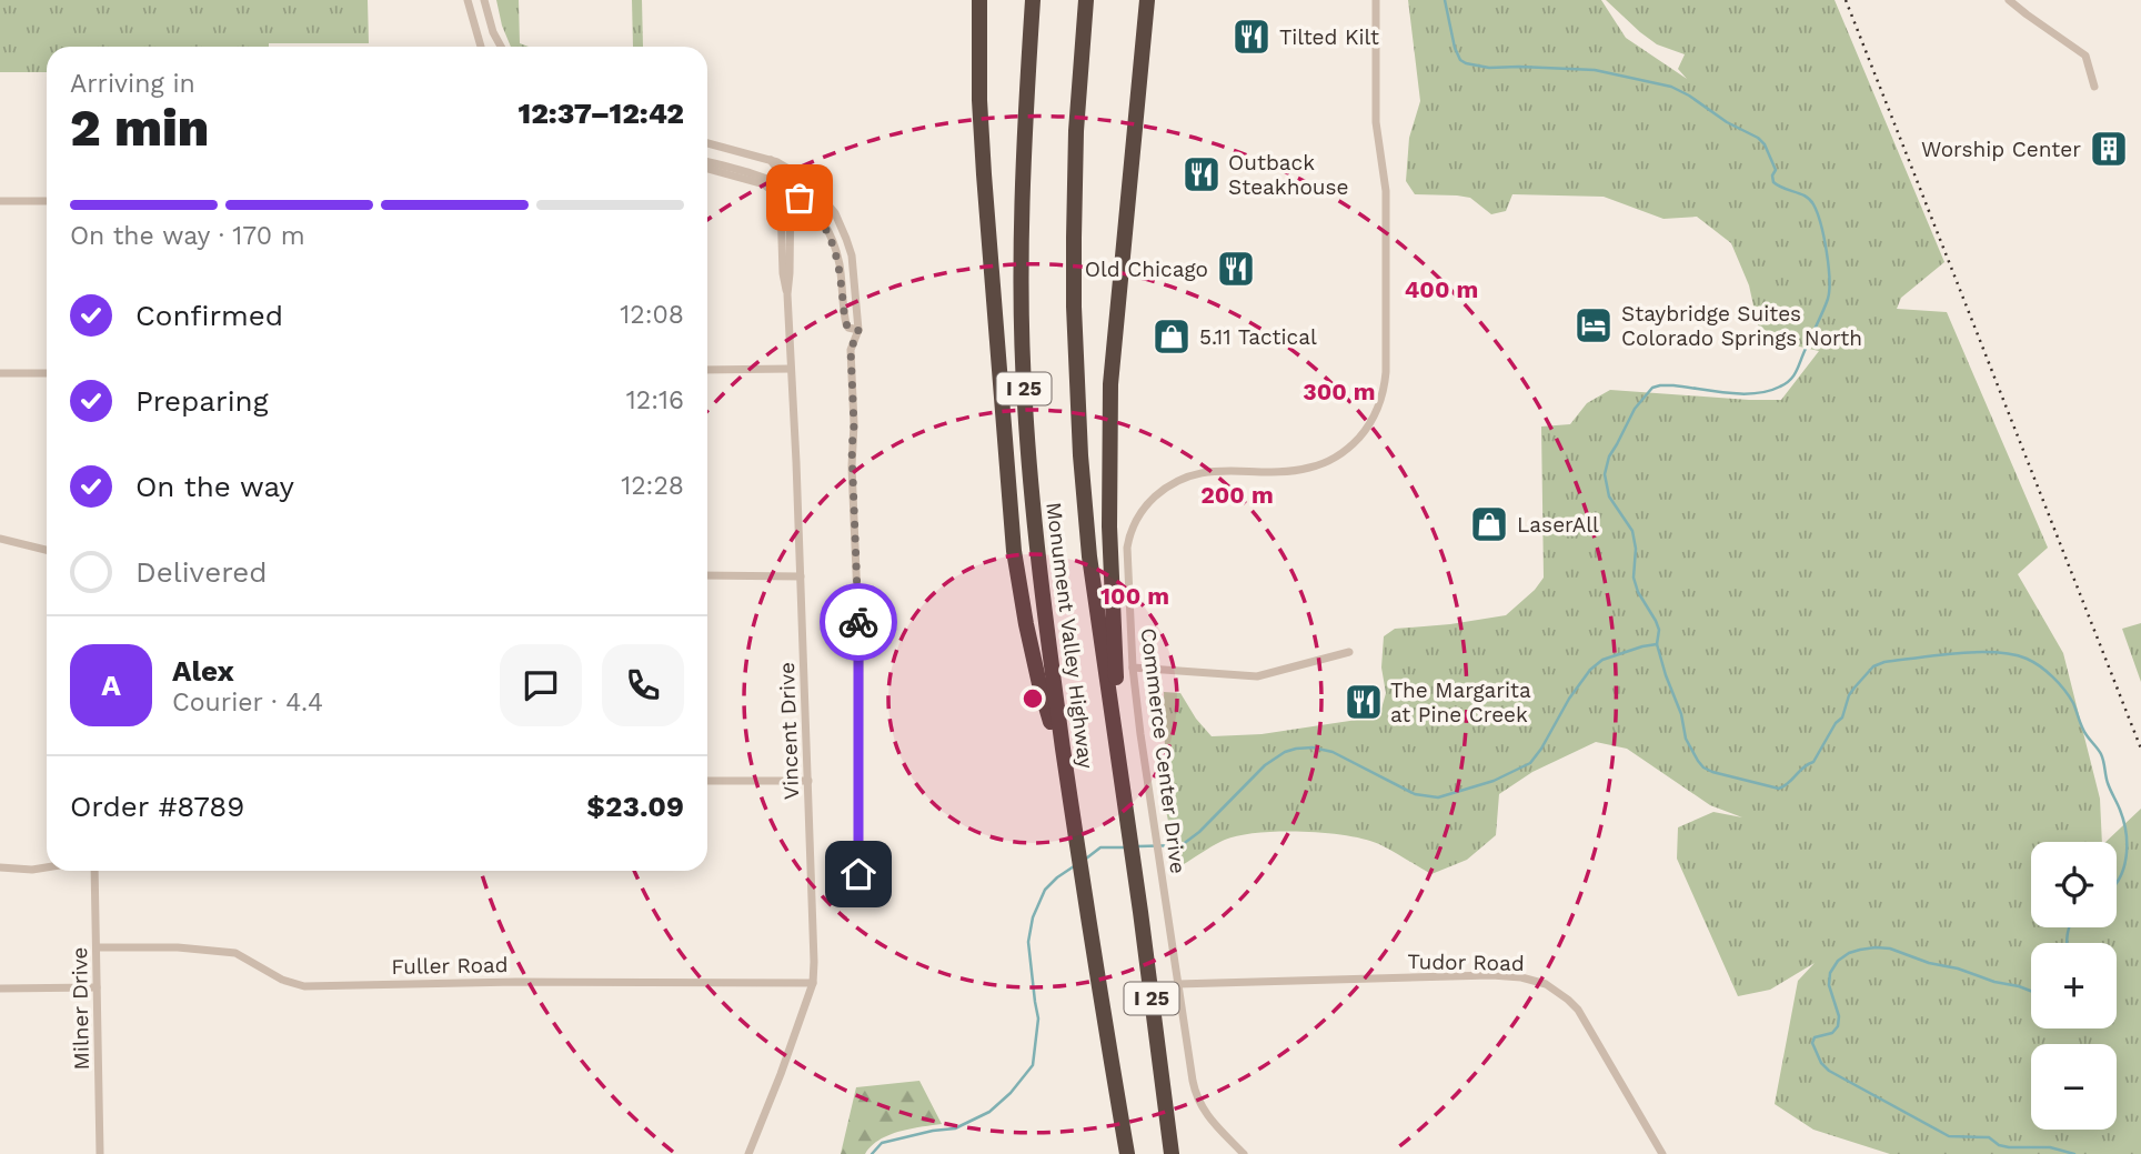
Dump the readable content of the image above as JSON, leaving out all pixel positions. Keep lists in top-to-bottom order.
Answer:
{
  "streets": {
    "highway": ["I 25", "Monument Valley Highway"],
    "street": [
      "Vincent Drive",
      "Commerce Center Drive",
      "Tudor Road",
      "Fuller Road",
      "Milner Drive"
    ]
  },
  "crossings": [
    ["Vincent Drive", "Fuller Road"],
    ["Commerce Center Drive", "Tudor Road"],
    ["Fuller Road", "Milner Drive"]
  ],
  "places": {
    "restaurant": [
      "Tilted Kilt",
      "Outback Steakhouse",
      "Old Chicago",
      "The Margarita at Pine Creek"
    ],
    "building": ["Worship Center"],
    "hotel": ["Staybridge Suites Colorado Springs North"],
    "shop": ["5.11 Tactical", "LaserAll"]
  },
  "page": {
    "heading": ["2 min", "Arriving in", "12:37–12:42"],
    "panel": [
      "Alex",
      "Courier · 4.4",
      "Order #8789",
      "$23.09"
    ],
    "bar": "On the way · 170 m",
    "list": [
      ["Confirmed", "12:08"],
      ["Preparing", "12:16"],
      ["On the way", "12:28"],
      "Delivered"
    ],
    "round": "A",
    "map_buttons": ["+", "−"]
  },
  "rings": [
    "400 m",
    "300 m",
    "200 m",
    "100 m"
  ]
}
